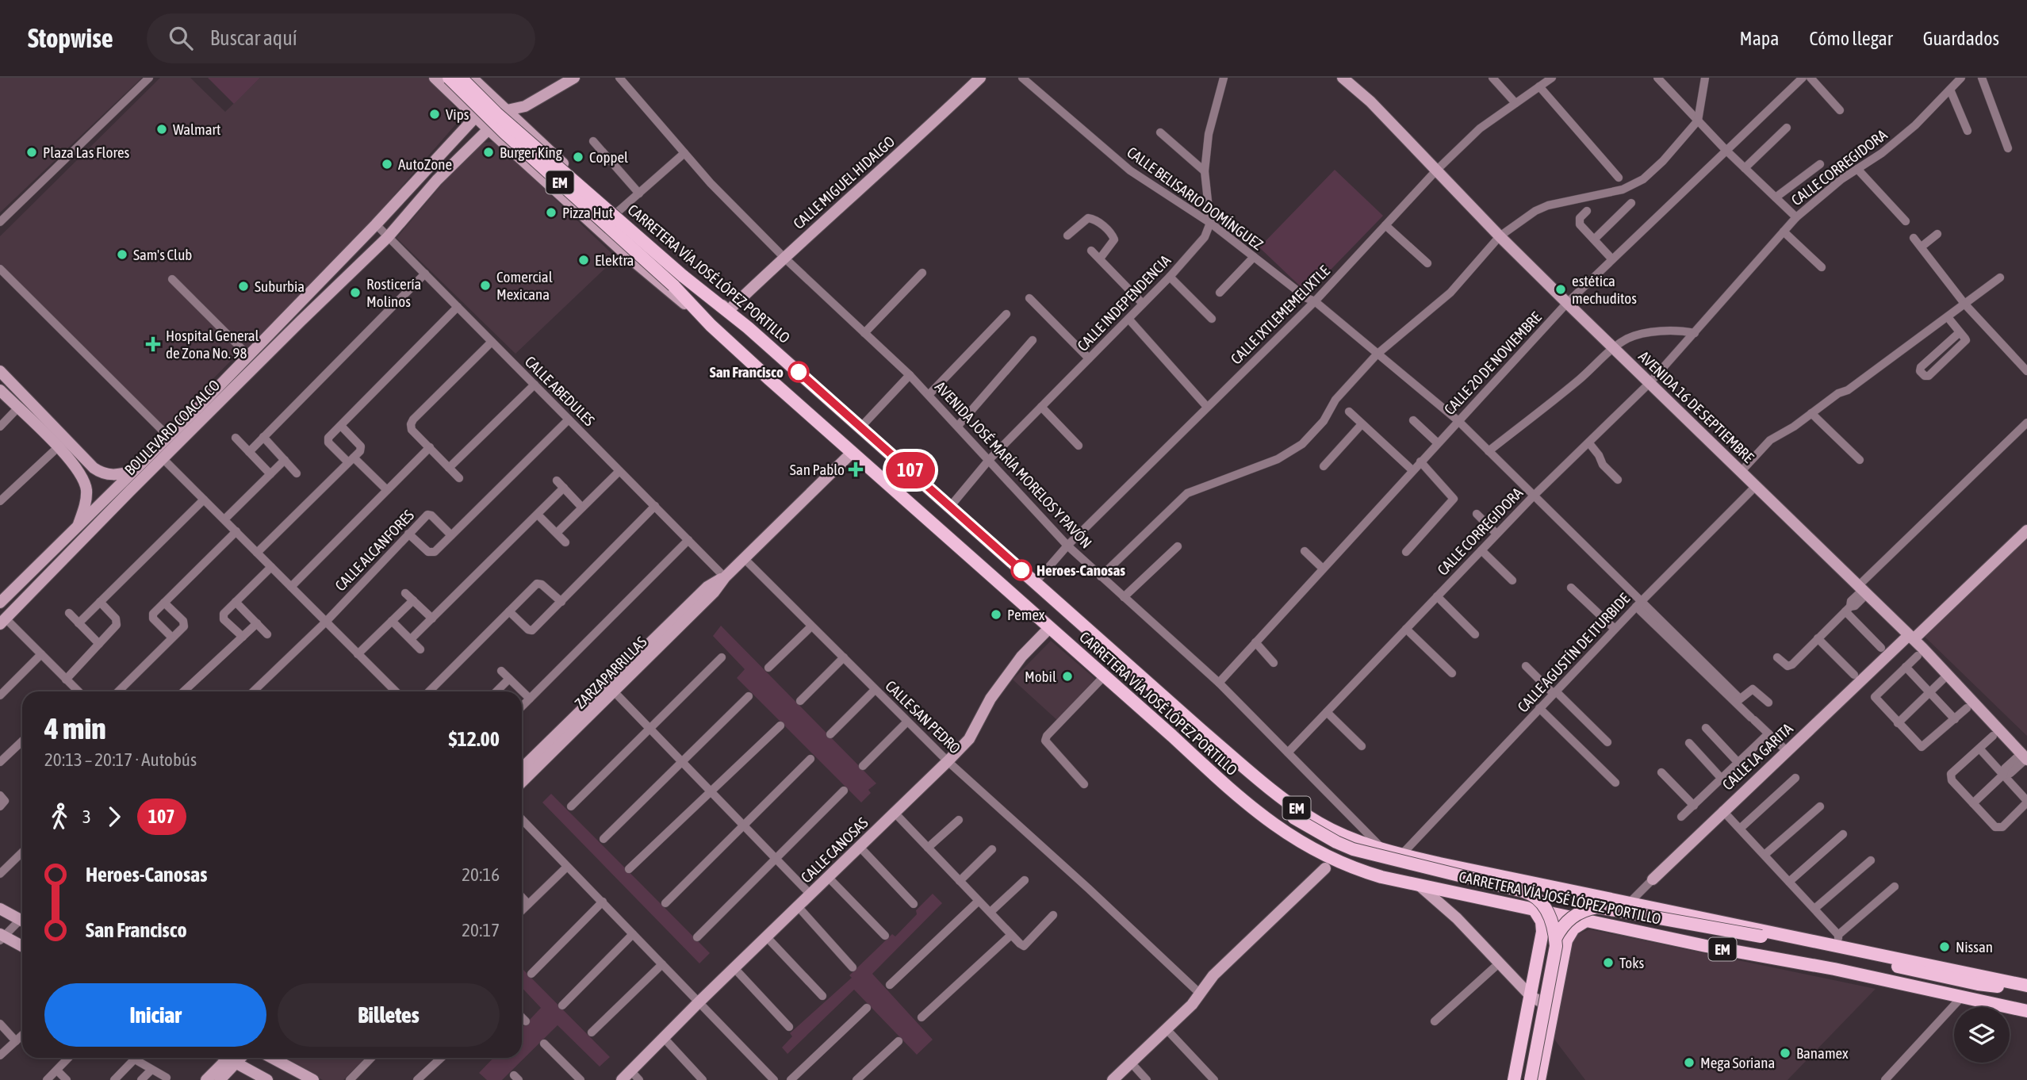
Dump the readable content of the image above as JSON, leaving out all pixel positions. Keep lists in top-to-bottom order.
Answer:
{
  "streets": {
    "main road": [
      "EM",
      "CALLE MIGUEL HIDALGO",
      "CARRETERA VÍA JOSÉ LÓPEZ PORTILLO",
      "AVENIDA 16 DE SEPTIEMBRE",
      "BOULEVARD COACALCO",
      "ZARZAPARRILLAS",
      "CALLE LA GARITA",
      "CALLE CANOSAS"
    ],
    "street": [
      "CALLE CORREGIDORA",
      "CALLE BELISARIO DOMÍNGUEZ",
      "CALLE INDEPENDENCIA",
      "CALLE IXTLEMEMELIXTLE",
      "CALLE 20 DE NOVIEMBRE",
      "CALLE ABEDULES",
      "AVENIDA JOSÉ MARÍA MORELOS Y PAVÓN",
      "CALLE ALCANFORES",
      "CALLE AGUSTÍN DE ITURBIDE",
      "CALLE SAN PEDRO"
    ]
  },
  "crossings": [
    ["CALLE CORREGIDORA", "CALLE BELISARIO DOMÍNGUEZ"],
    ["CALLE CORREGIDORA", "AVENIDA 16 DE SEPTIEMBRE"],
    ["CALLE CORREGIDORA", "AVENIDA JOSÉ MARÍA MORELOS Y PAVÓN"],
    ["CALLE MIGUEL HIDALGO", "CARRETERA VÍA JOSÉ LÓPEZ PORTILLO"],
    ["CALLE MIGUEL HIDALGO", "AVENIDA JOSÉ MARÍA MORELOS Y PAVÓN"],
    ["CALLE BELISARIO DOMÍNGUEZ", "CALLE INDEPENDENCIA"],
    ["CALLE BELISARIO DOMÍNGUEZ", "CALLE IXTLEMEMELIXTLE"],
    ["CALLE BELISARIO DOMÍNGUEZ", "CALLE 20 DE NOVIEMBRE"],
    ["CARRETERA VÍA JOSÉ LÓPEZ PORTILLO", "CALLE INDEPENDENCIA"],
    ["CARRETERA VÍA JOSÉ LÓPEZ PORTILLO", "CALLE IXTLEMEMELIXTLE"],
    ["CARRETERA VÍA JOSÉ LÓPEZ PORTILLO", "AVENIDA JOSÉ MARÍA MORELOS Y PAVÓN"],
    ["CARRETERA VÍA JOSÉ LÓPEZ PORTILLO", "CALLE AGUSTÍN DE ITURBIDE"],
    ["CARRETERA VÍA JOSÉ LÓPEZ PORTILLO", "ZARZAPARRILLAS"],
    ["CARRETERA VÍA JOSÉ LÓPEZ PORTILLO", "CALLE LA GARITA"],
    ["CARRETERA VÍA JOSÉ LÓPEZ PORTILLO", "CALLE CANOSAS"],
    ["CALLE INDEPENDENCIA", "AVENIDA JOSÉ MARÍA MORELOS Y PAVÓN"],
    ["CALLE IXTLEMEMELIXTLE", "AVENIDA 16 DE SEPTIEMBRE"],
    ["CALLE IXTLEMEMELIXTLE", "AVENIDA JOSÉ MARÍA MORELOS Y PAVÓN"],
    ["CALLE 20 DE NOVIEMBRE", "AVENIDA 16 DE SEPTIEMBRE"],
    ["CALLE 20 DE NOVIEMBRE", "AVENIDA JOSÉ MARÍA MORELOS Y PAVÓN"],
    ["CALLE ABEDULES", "BOULEVARD COACALCO"],
    ["CALLE ABEDULES", "ZARZAPARRILLAS"],
    ["AVENIDA 16 DE SEPTIEMBRE", "CALLE AGUSTÍN DE ITURBIDE"],
    ["AVENIDA 16 DE SEPTIEMBRE", "CALLE LA GARITA"],
    ["ZARZAPARRILLAS", "CALLE SAN PEDRO"],
    ["CALLE SAN PEDRO", "CALLE CANOSAS"]
  ],
  "places": {
    "other": [
      "Vips",
      "Walmart",
      "Plaza Las Flores",
      "Burger King",
      "Coppel",
      "AutoZone",
      "Pizza Hut",
      "Sam's Club",
      "Elektra",
      "Comercial Mexicana",
      "Suburbia",
      "estética mechuditos",
      "Rosticería Molinos",
      "San Francisco",
      "Heroes-Canosas",
      "Pemex",
      "Mobil",
      "Nissan",
      "Toks",
      "Banamex",
      "Mega Soriana"
    ],
    "health": ["Hospital General de Zona No. 98", "San Pablo"]
  },
  "lines": ["bus line 107"],
  "page": {
    "header": "Stopwise",
    "search": "Buscar aquí",
    "nav": ["Mapa", "Cómo llegar", "Guardados"],
    "on_map": "107",
    "heading": ["4 min", "20:13 – 20:17 · Autobús", "$12.00"],
    "legs": ["3", "107"],
    "list": [
      {
        "name": "Heroes-Canosas",
        "value": "20:16"
      },
      {
        "name": "San Francisco",
        "value": "20:17"
      }
    ],
    "buttons": ["Iniciar", "Billetes"]
  }
}
